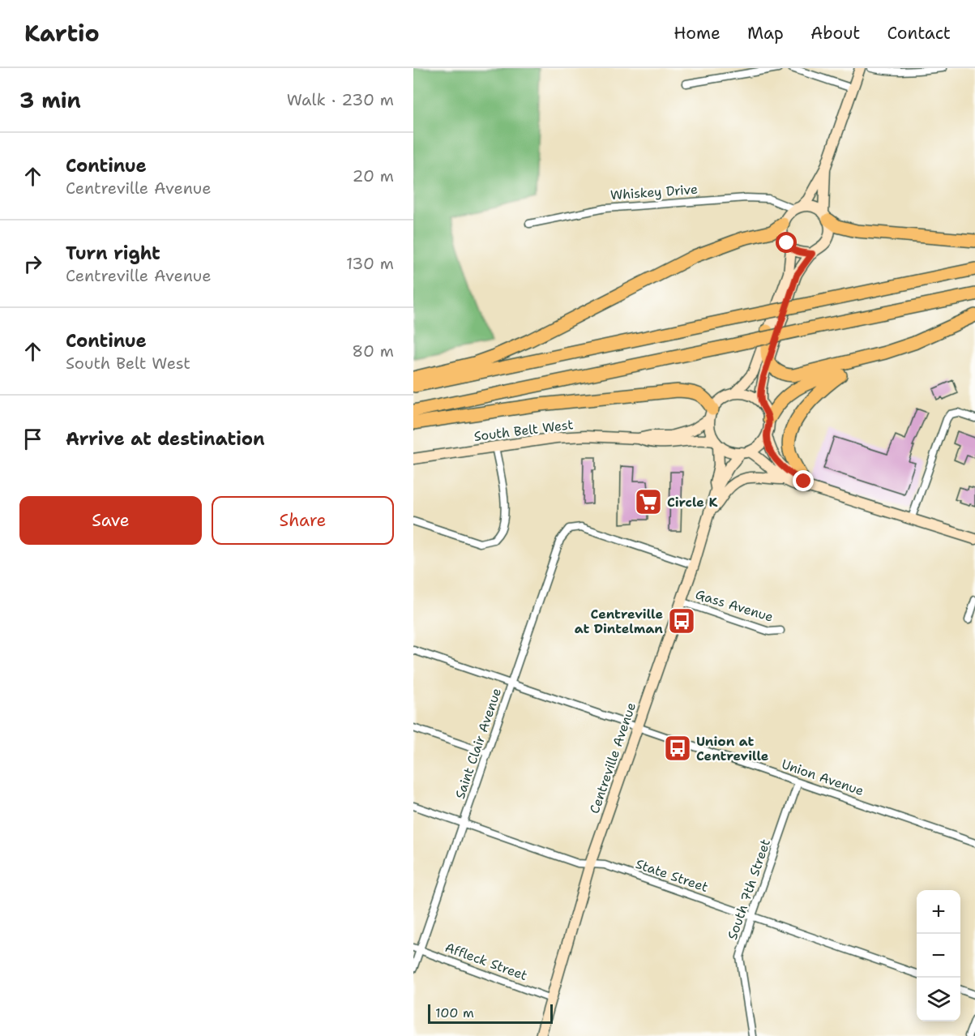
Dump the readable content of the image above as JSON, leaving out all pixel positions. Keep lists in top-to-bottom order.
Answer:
{
  "streets": {
    "main road": ["South Belt West", "Centreville Avenue"],
    "street": [
      "Whiskey Drive",
      "Gass Avenue",
      "Saint Clair Avenue",
      "Union Avenue",
      "State Street",
      "South 7th Street",
      "Affleck Street"
    ]
  },
  "crossings": [
    ["South Belt West", "Centreville Avenue"],
    ["Gass Avenue", "Centreville Avenue"],
    ["Saint Clair Avenue", "Centreville Avenue"],
    ["Saint Clair Avenue", "Union Avenue"],
    ["Saint Clair Avenue", "State Street"],
    ["Saint Clair Avenue", "Affleck Street"],
    ["Centreville Avenue", "Union Avenue"],
    ["Centreville Avenue", "State Street"],
    ["Centreville Avenue", "Affleck Street"],
    ["Union Avenue", "South 7th Street"],
    ["State Street", "South 7th Street"]
  ],
  "places": {
    "supermarket": ["Circle K"],
    "bus stop": ["Centreville at Dintelman", "Union at Centreville"]
  },
  "scale_bar": "100 m",
  "page": {
    "header": "Kartio",
    "nav": [
      "Home",
      "Map",
      "About",
      "Contact"
    ],
    "heading": ["3 min", "Walk · 230 m"],
    "list": [
      ["Continue", "Centreville Avenue", "20 m"],
      ["Turn right", "Centreville Avenue", "130 m"],
      ["Continue", "South Belt West", "80 m"],
      "Arrive at destination"
    ],
    "buttons": ["Save", "Share"],
    "map_buttons": ["+", "−"],
    "scale": "100 m"
  }
}
